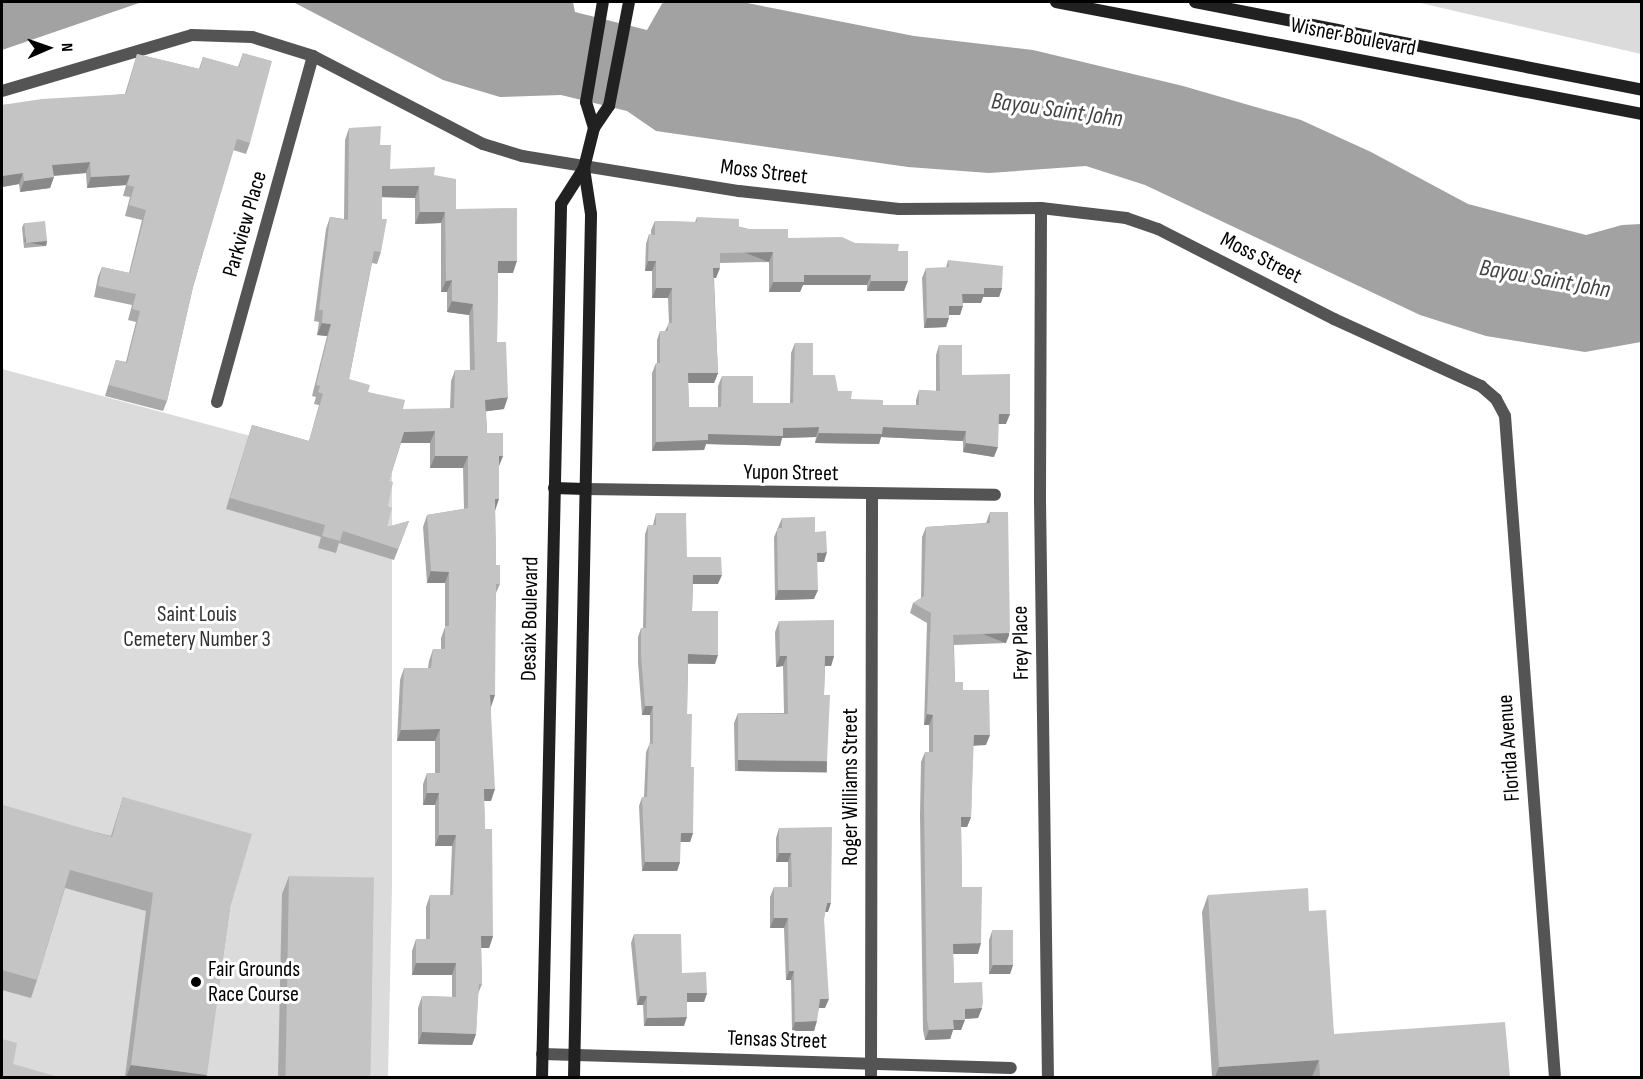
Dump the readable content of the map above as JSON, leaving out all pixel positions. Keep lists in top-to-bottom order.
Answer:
{
  "streets": {
    "street": [
      "Wisner Boulevard",
      "Moss Street",
      "Parkview Place",
      "Yupon Street",
      "Desaix Boulevard",
      "Frey Place",
      "Florida Avenue",
      "Roger Williams Street",
      "Tensas Street"
    ]
  },
  "crossings": [
    ["Moss Street", "Parkview Place"],
    ["Moss Street", "Desaix Boulevard"],
    ["Moss Street", "Frey Place"],
    ["Moss Street", "Florida Avenue"],
    ["Yupon Street", "Desaix Boulevard"],
    ["Yupon Street", "Roger Williams Street"],
    ["Desaix Boulevard", "Tensas Street"],
    ["Roger Williams Street", "Tensas Street"]
  ],
  "water": ["Bayou Saint John"],
  "parks": ["Saint Louis Cemetery Number 3"],
  "places": ["Fair Grounds Race Course"],
  "north": "right"
}
